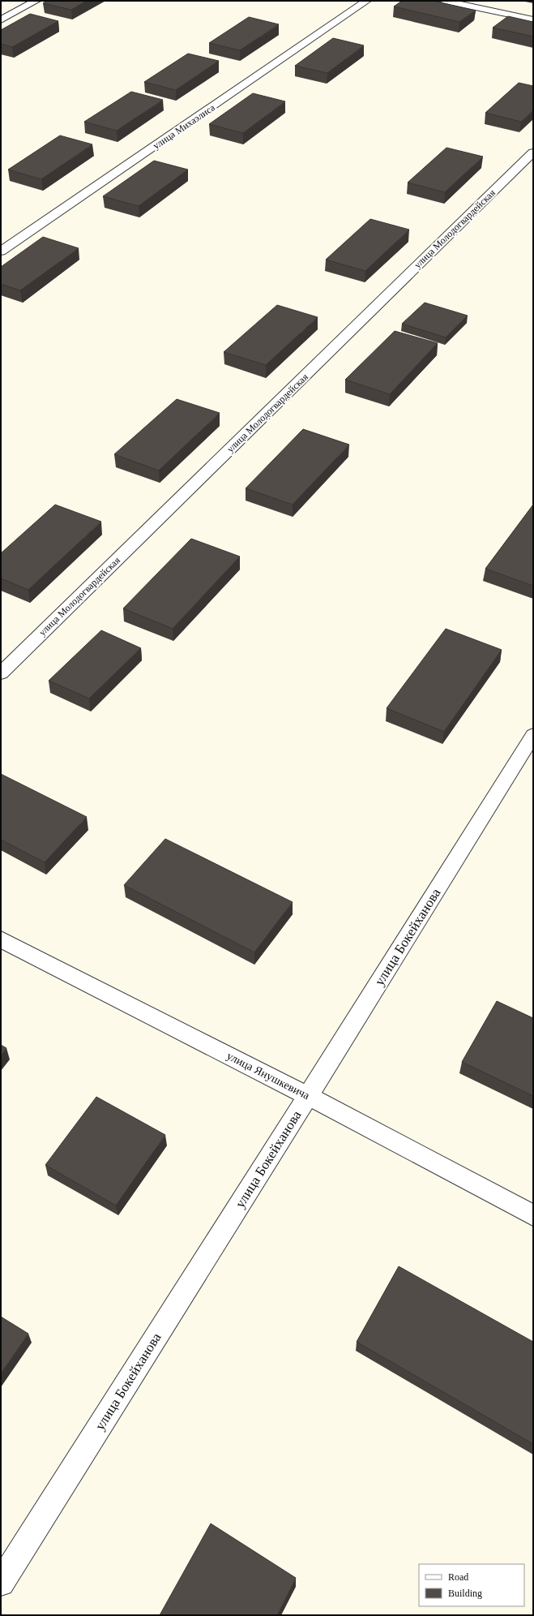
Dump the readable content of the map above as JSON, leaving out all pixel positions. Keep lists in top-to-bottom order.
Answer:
{
  "streets": {
    "street": [
      "улица Михаэлиса",
      "улица Молодогвардейская",
      "улица Бокейханова",
      "улица Янушкевича"
    ]
  },
  "crossings": [
    ["улица Бокейханова", "улица Янушкевича"]
  ],
  "legend": ["Road", "Building"]
}
